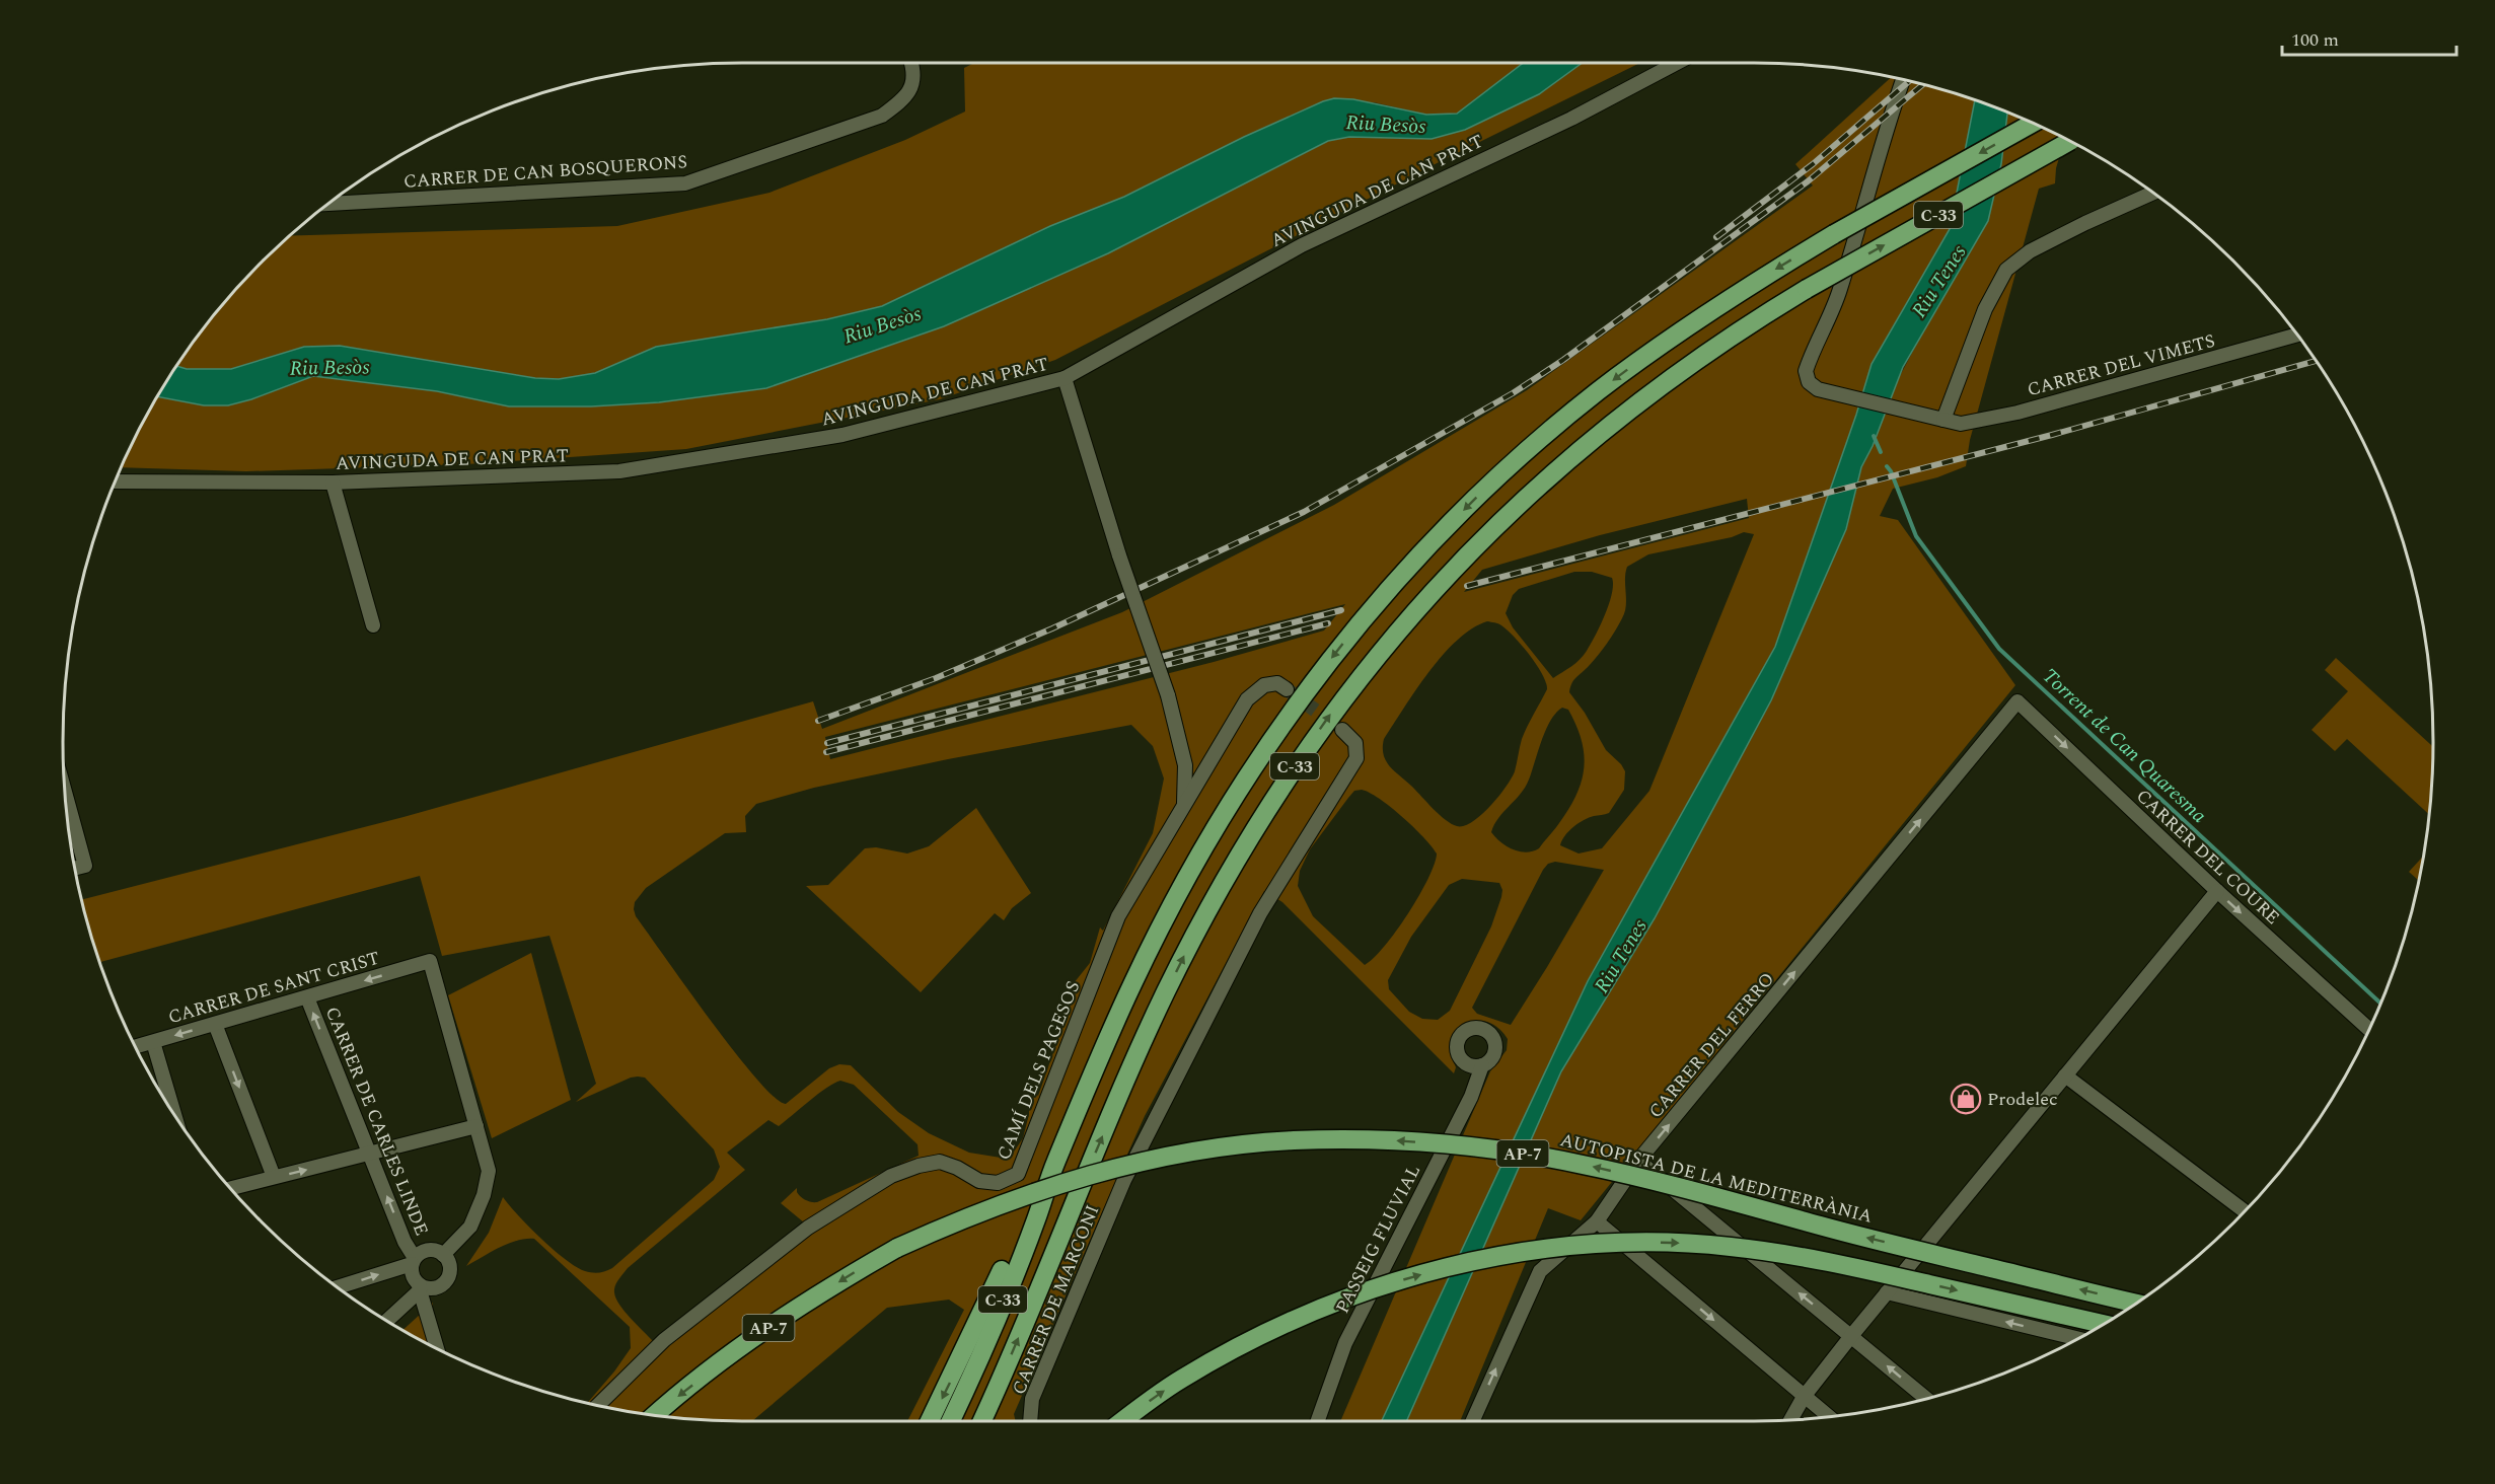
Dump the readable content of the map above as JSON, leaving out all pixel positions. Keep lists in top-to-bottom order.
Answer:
{
  "streets": {
    "highway": ["C-33", "AP-7", "AUTOPISTA DE LA MEDITERRÀNIA"],
    "street": [
      "CARRER DE CAN BOSQUERONS",
      "AVINGUDA DE CAN PRAT",
      "CARRER DEL VIMETS",
      "CARRER DEL COURE",
      "CARRER DE SANT CRIST",
      "CARRER DEL FERRO",
      "CAMÍ DELS PAGESOS",
      "CARRER DE CARLES LINDE",
      "PASSEIG FLUVIAL",
      "CARRER DE MARCONI"
    ]
  },
  "crossings": [
    ["CARRER DEL COURE", "CARRER DEL FERRO"],
    ["CARRER DE SANT CRIST", "CARRER DE CARLES LINDE"]
  ],
  "one_way": ["CARRER DEL COURE", "CARRER DEL FERRO"],
  "water": ["Riu Besòs", "Riu Tenes", "Torrent de Can Quaresma"],
  "places": {
    "shop": ["Prodelec"]
  },
  "scale_bar": "100 m"
}
